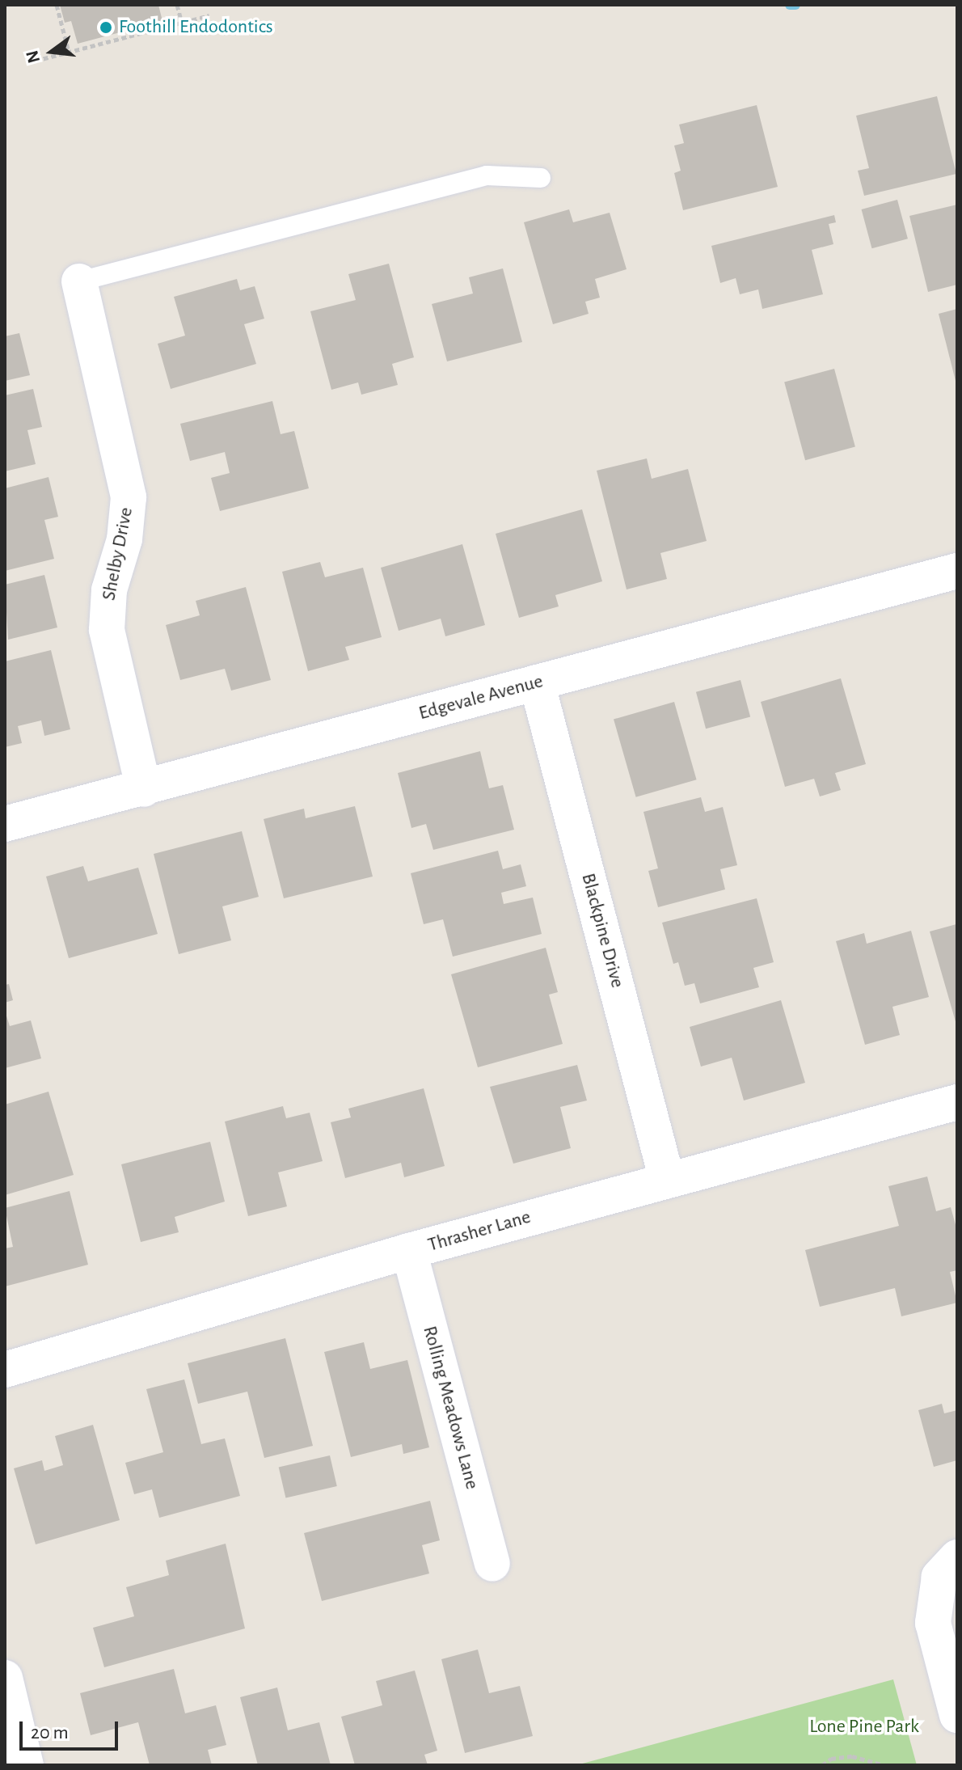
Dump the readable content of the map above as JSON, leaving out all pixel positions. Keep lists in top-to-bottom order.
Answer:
{
  "streets": {
    "street": [
      "Shelby Drive",
      "Edgevale Avenue",
      "Blackpine Drive",
      "Thrasher Lane",
      "Rolling Meadows Lane"
    ]
  },
  "crossings": [
    ["Shelby Drive", "Edgevale Avenue"],
    ["Edgevale Avenue", "Blackpine Drive"],
    ["Blackpine Drive", "Thrasher Lane"],
    ["Thrasher Lane", "Rolling Meadows Lane"]
  ],
  "parks": ["Lone Pine Park"],
  "places": ["Foothill Endodontics"],
  "scale_bar": "20 m",
  "north": "left"
}
